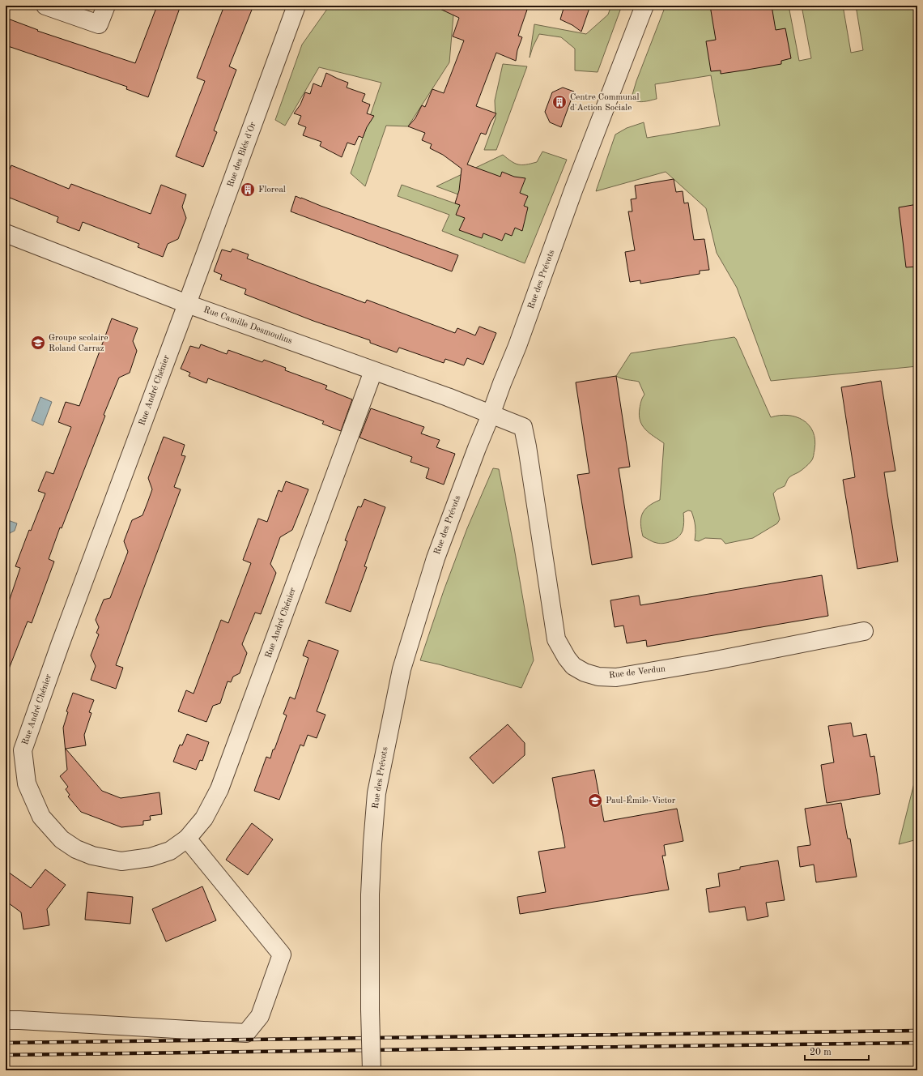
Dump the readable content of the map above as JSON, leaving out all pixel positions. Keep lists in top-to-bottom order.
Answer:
{
  "streets": {
    "street": [
      "Rue des Blés d'Or",
      "Rue des Prévots",
      "Rue Camille Desmoulins",
      "Rue André Chénier",
      "Rue de Verdun"
    ]
  },
  "crossings": [
    ["Rue des Blés d'Or", "Rue Camille Desmoulins"],
    ["Rue des Blés d'Or", "Rue André Chénier"],
    ["Rue des Prévots", "Rue Camille Desmoulins"],
    ["Rue des Prévots", "Rue de Verdun"],
    ["Rue Camille Desmoulins", "Rue André Chénier"],
    ["Rue Camille Desmoulins", "Rue de Verdun"]
  ],
  "places": {
    "building": ["Centre Communal d'Action Sociale", "Floreal"],
    "school or university": ["Groupe scolaire Roland Carraz", "Paul-Émile-Victor"]
  },
  "scale_bar": "20 m"
}
